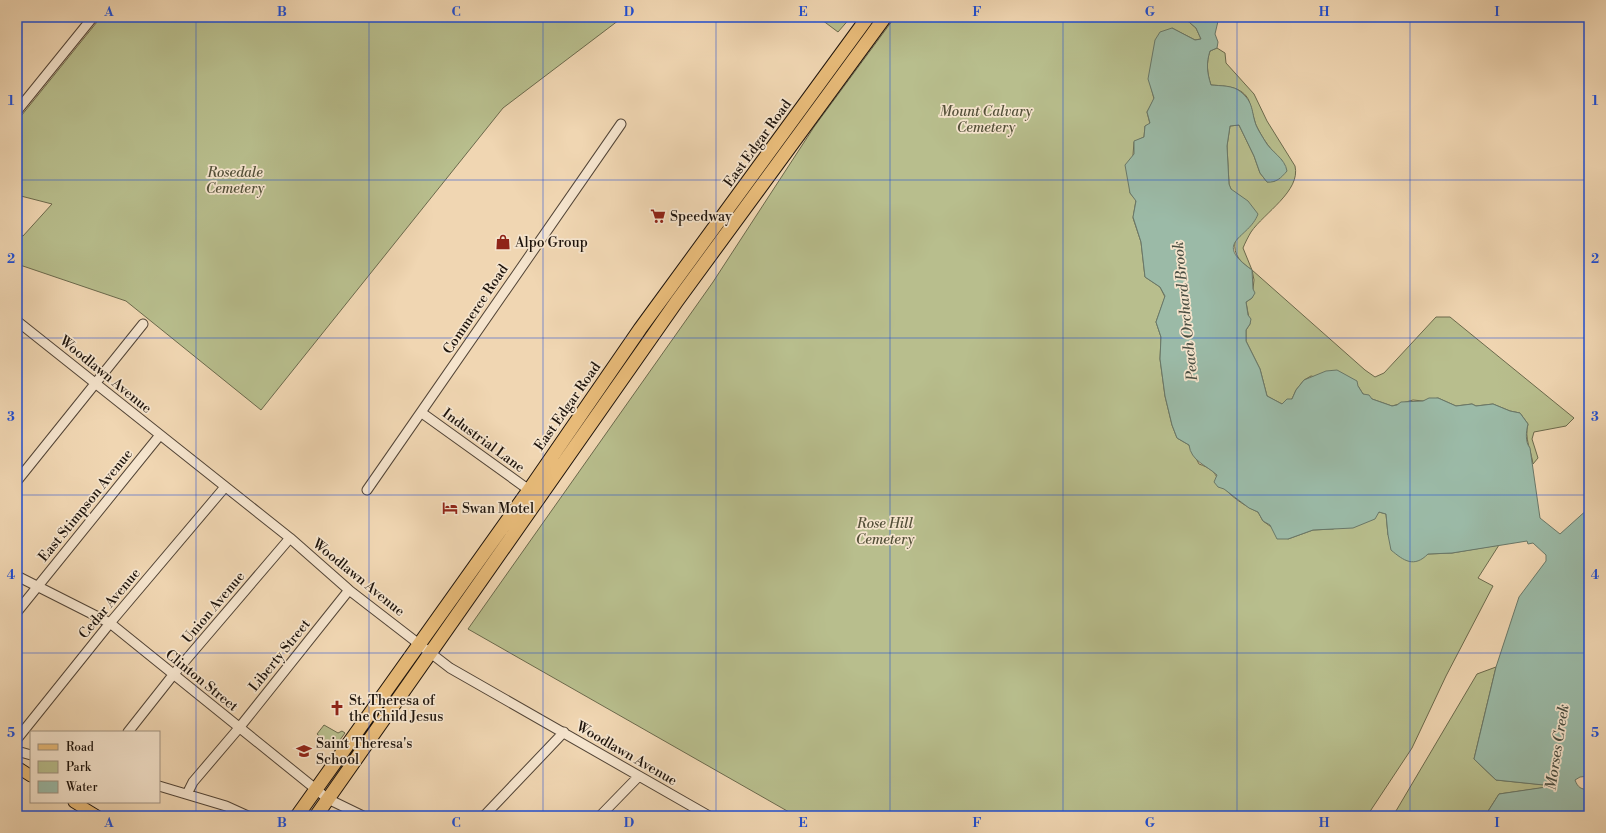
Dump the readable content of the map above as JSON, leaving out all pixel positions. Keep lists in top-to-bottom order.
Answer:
{
  "streets": {
    "highway": ["East Edgar Road"],
    "street": [
      "Commerce Road",
      "Woodlawn Avenue",
      "Industrial Lane",
      "East Stimpson Avenue",
      "Cedar Avenue",
      "Union Avenue",
      "Liberty Street",
      "Clinton Street"
    ]
  },
  "crossings": [
    ["East Edgar Road", "Woodlawn Avenue"],
    ["East Edgar Road", "Industrial Lane"],
    ["East Edgar Road", "Clinton Street"],
    ["Commerce Road", "Industrial Lane"],
    ["Woodlawn Avenue", "East Stimpson Avenue"],
    ["Woodlawn Avenue", "Cedar Avenue"],
    ["Woodlawn Avenue", "Union Avenue"],
    ["Woodlawn Avenue", "Liberty Street"],
    ["East Stimpson Avenue", "Clinton Street"],
    ["Cedar Avenue", "Clinton Street"],
    ["Union Avenue", "Clinton Street"],
    ["Liberty Street", "Clinton Street"]
  ],
  "water": ["Peach Orchard Brook", "Morses Creek"],
  "parks": ["Mount Calvary Cemetery", "Rosedale Cemetery", "Rose Hill Cemetery"],
  "places": {
    "supermarket": ["Speedway"],
    "shop": ["Alpo Group"],
    "hotel": ["Swan Motel"],
    "church": ["St. Theresa of the Child Jesus"],
    "school or university": ["Saint Theresa's School"]
  },
  "legend": ["Road", "Park", "Water"],
  "grid": {
    "columns": [
      "A",
      "B",
      "C",
      "D",
      "E",
      "F",
      "G",
      "H",
      "I"
    ],
    "rows": [
      "1",
      "2",
      "3",
      "4",
      "5"
    ]
  }
}
